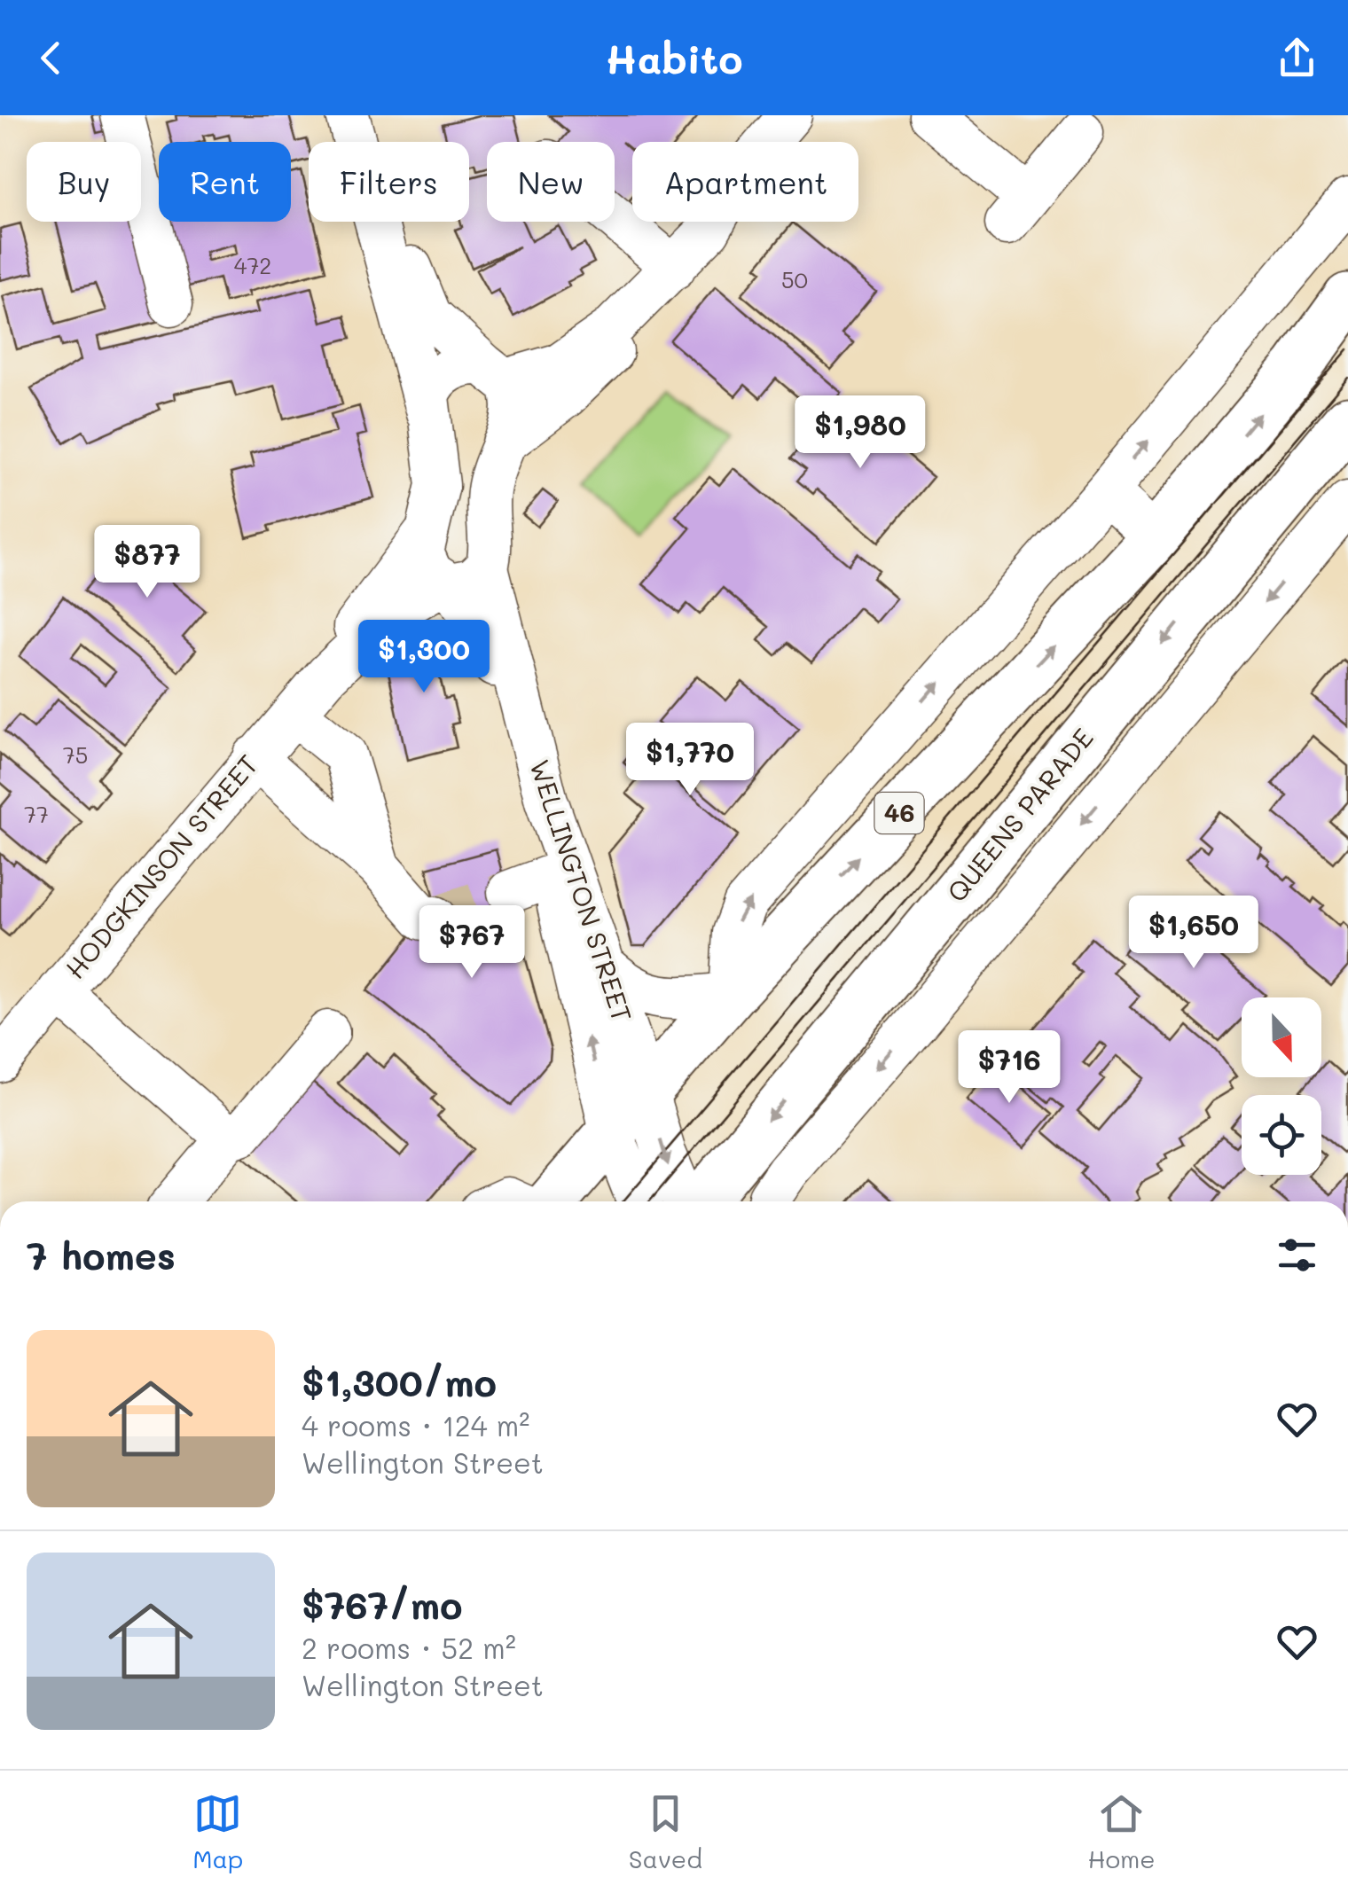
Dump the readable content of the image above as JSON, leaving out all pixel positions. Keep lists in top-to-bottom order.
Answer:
{
  "streets": {
    "main road": ["46", "QUEENS PARADE"],
    "street": ["HODGKINSON STREET", "WELLINGTON STREET"]
  },
  "crossings": [
    ["46", "WELLINGTON STREET"],
    ["HODGKINSON STREET", "WELLINGTON STREET"]
  ],
  "house_numbers": [
    "472",
    "50",
    "75",
    "77"
  ],
  "north": "bottom",
  "page": {
    "header": "Habito",
    "chip": [
      "Buy",
      "Rent",
      "Filters",
      "New",
      "Apartment"
    ],
    "price": [
      "$1,980",
      "$877",
      "$1,300",
      "$1,770",
      "$1,650",
      "$767",
      "$716"
    ],
    "heading": "7 homes",
    "list": [
      {
        "name": "$1,300/mo",
        "note": "4 rooms · 124 m² · Wellington Street"
      },
      {
        "name": "$767/mo",
        "note": "2 rooms · 52 m² · Wellington Street"
      }
    ],
    "tabs": ["Map", "Saved", "Home"]
  }
}
